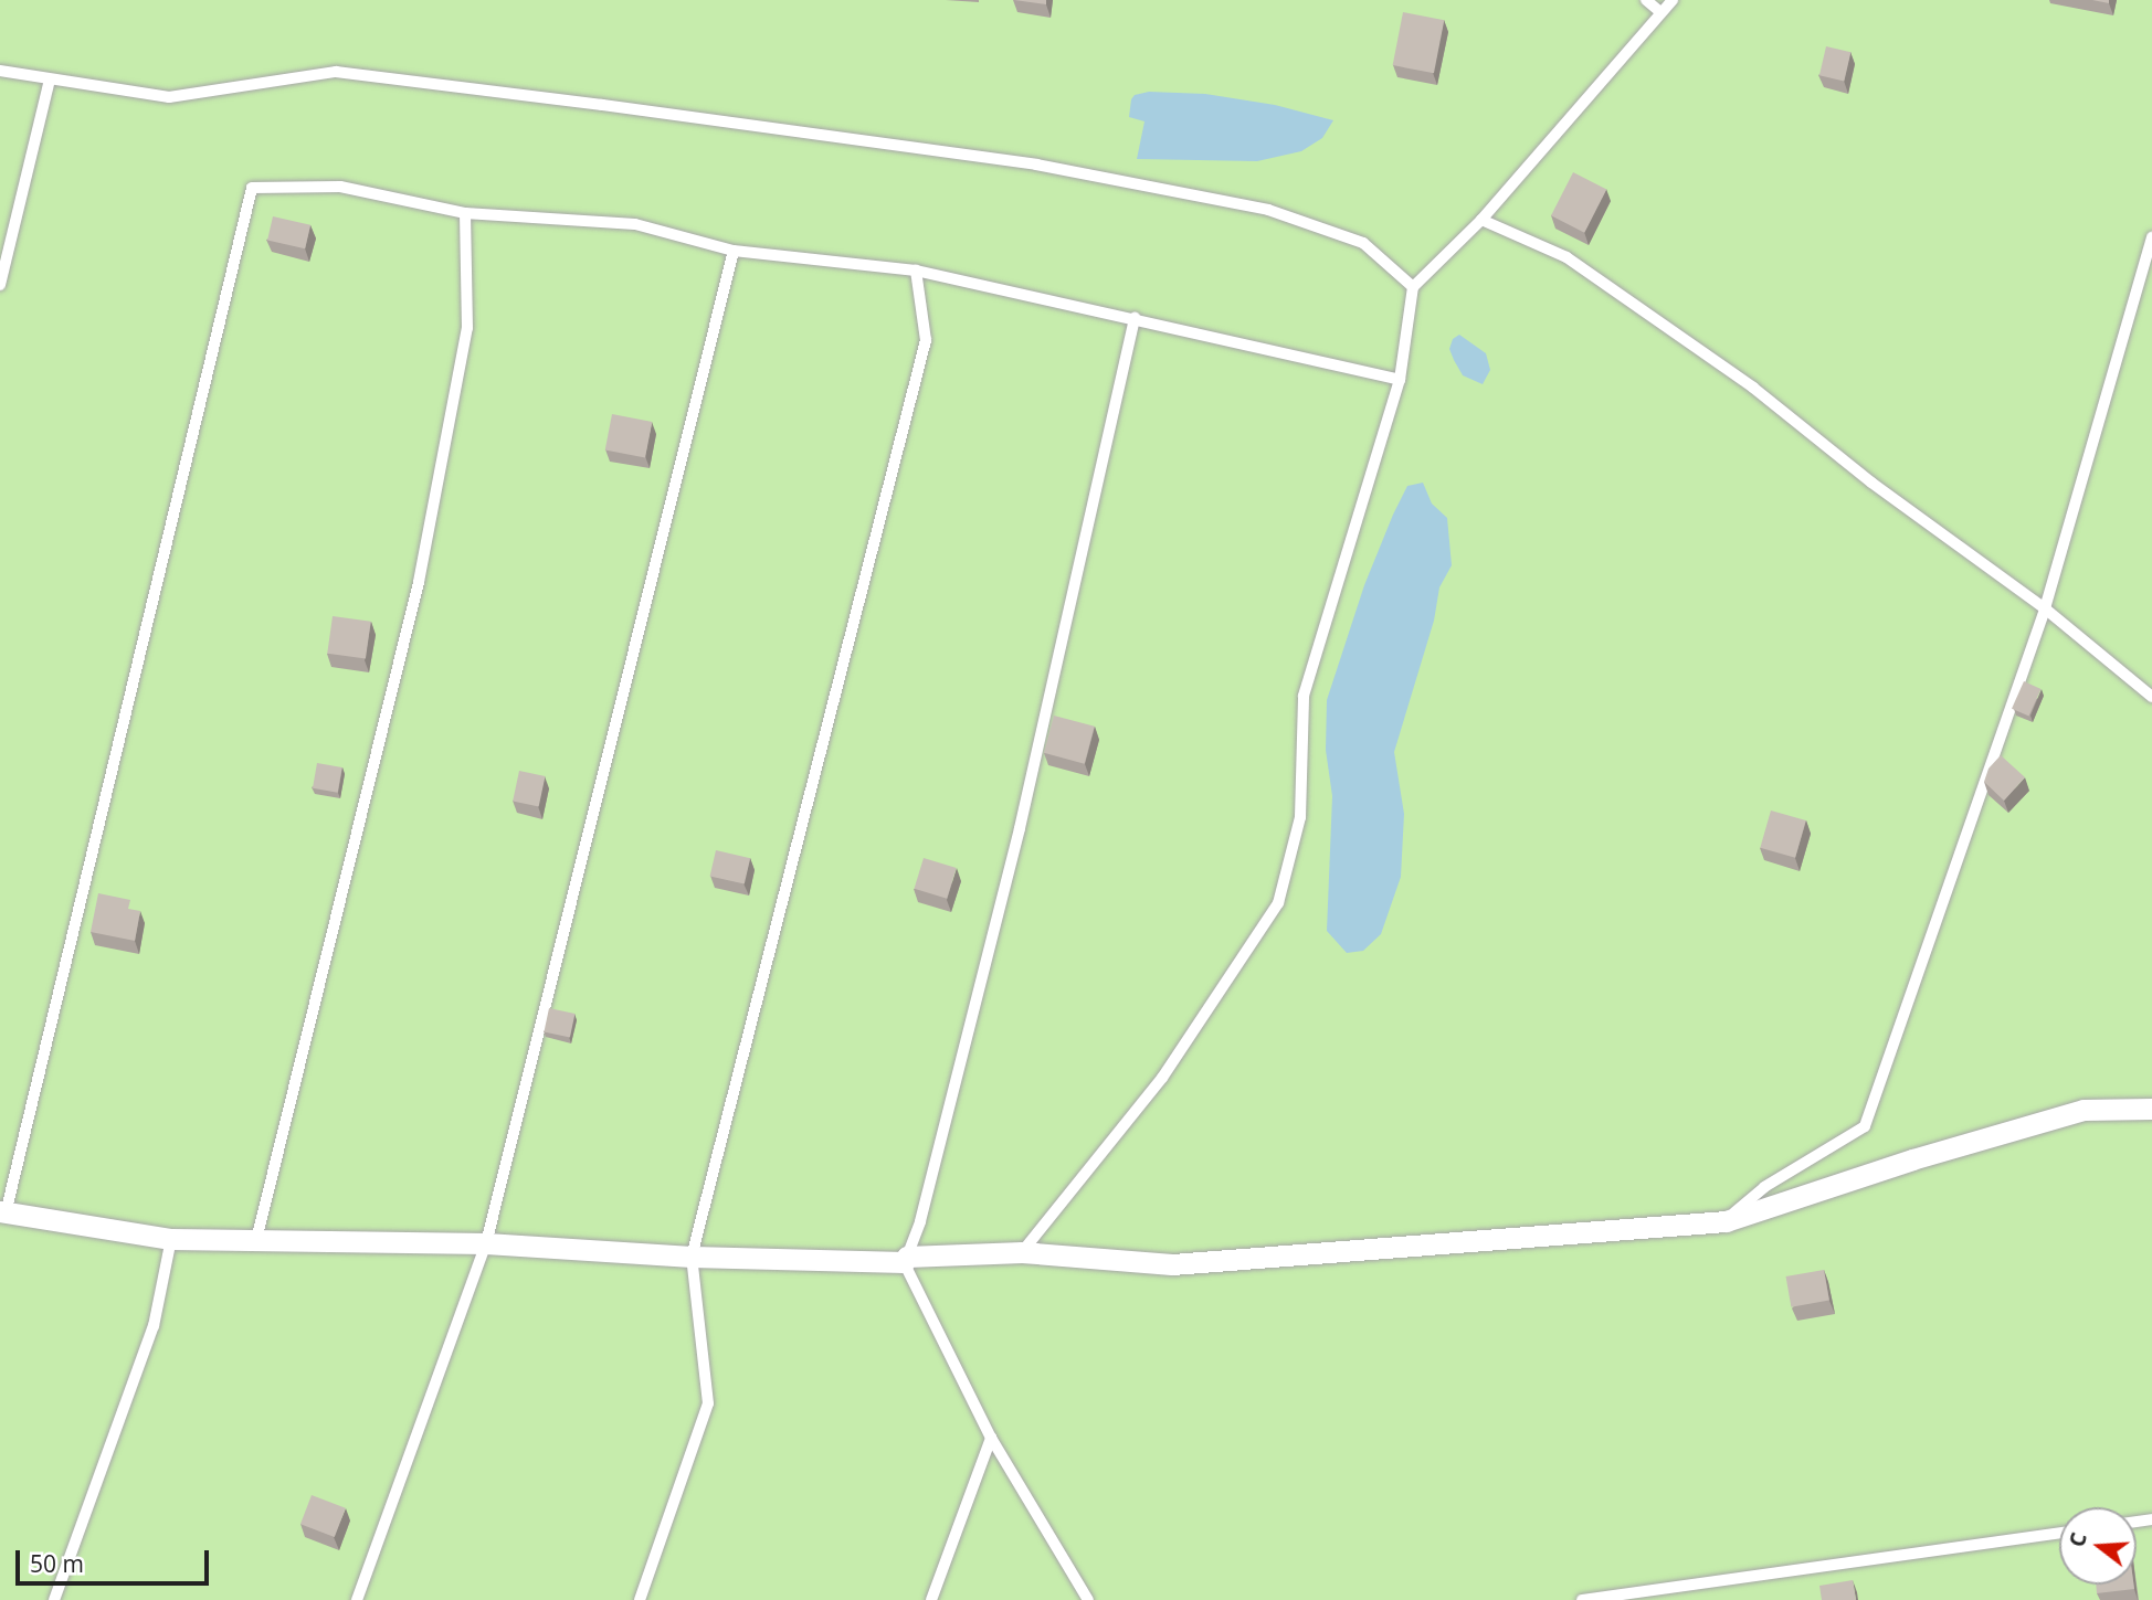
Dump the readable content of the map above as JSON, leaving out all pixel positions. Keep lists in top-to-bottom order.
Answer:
{
  "scale_bar": "50 m",
  "north": "left"
}
